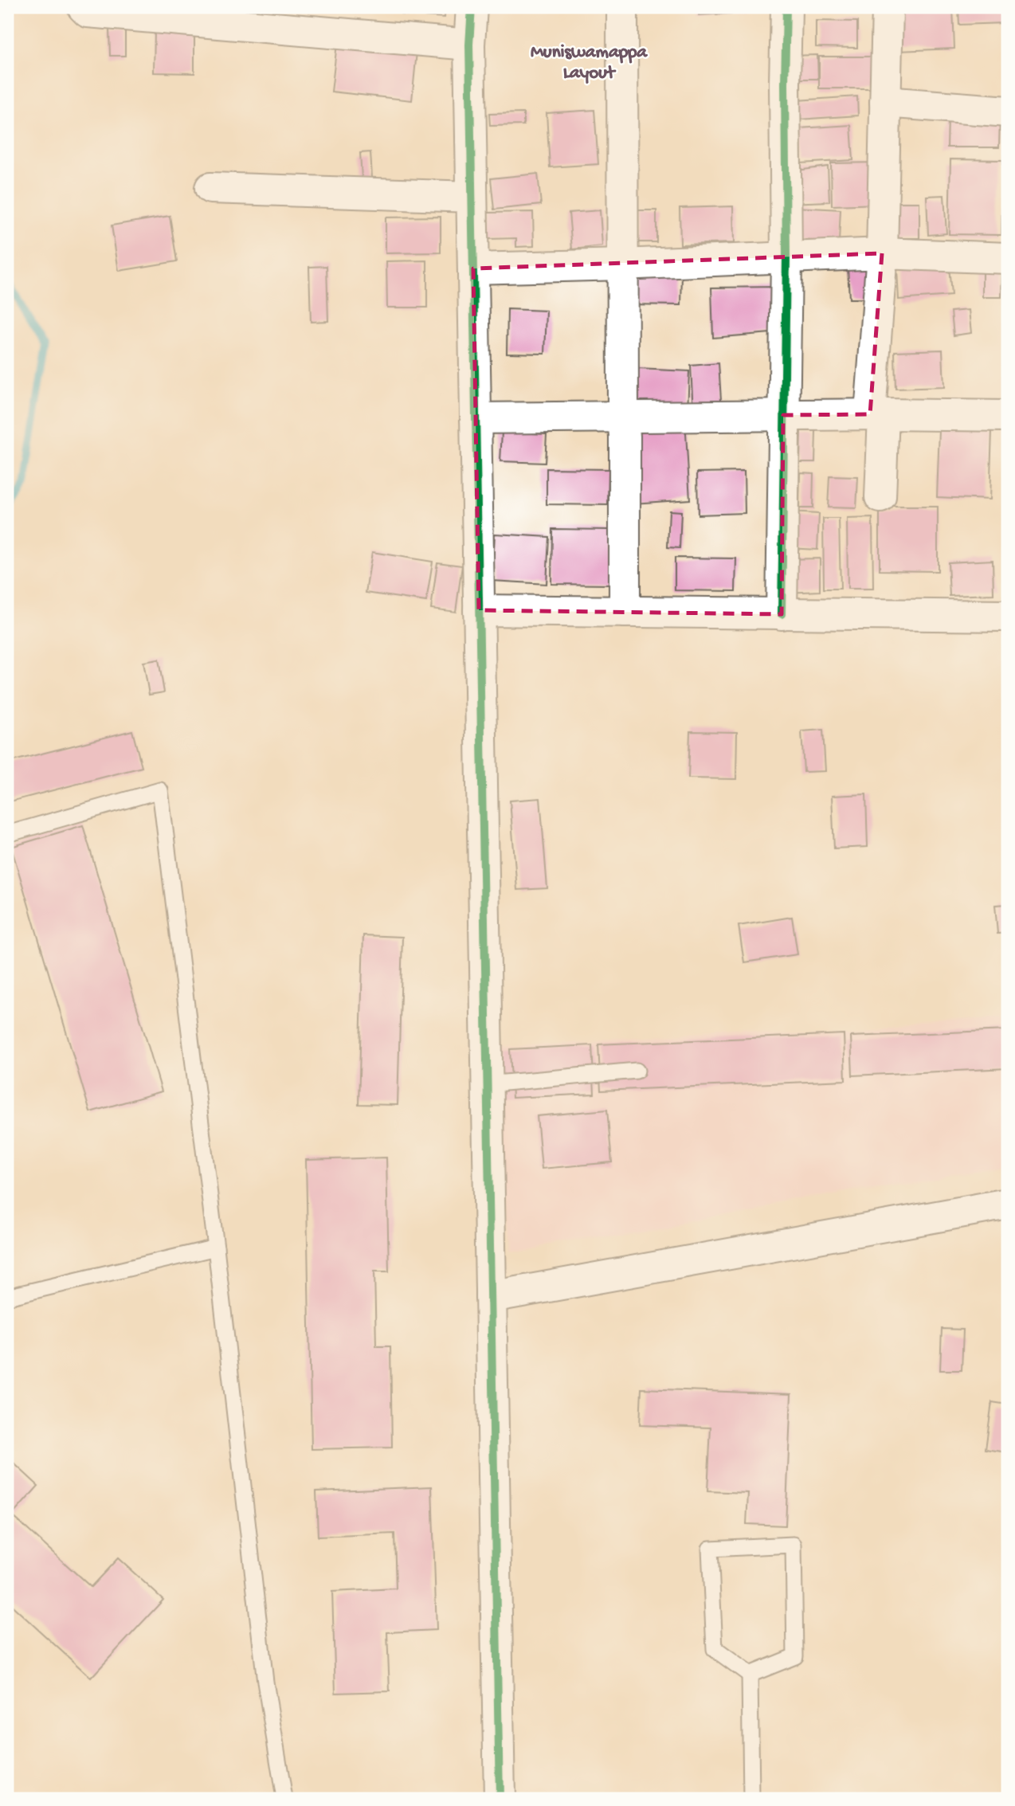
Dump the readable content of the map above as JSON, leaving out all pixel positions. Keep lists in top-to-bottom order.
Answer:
{
  "districts": ["Muniswamappa Layout"]
}
